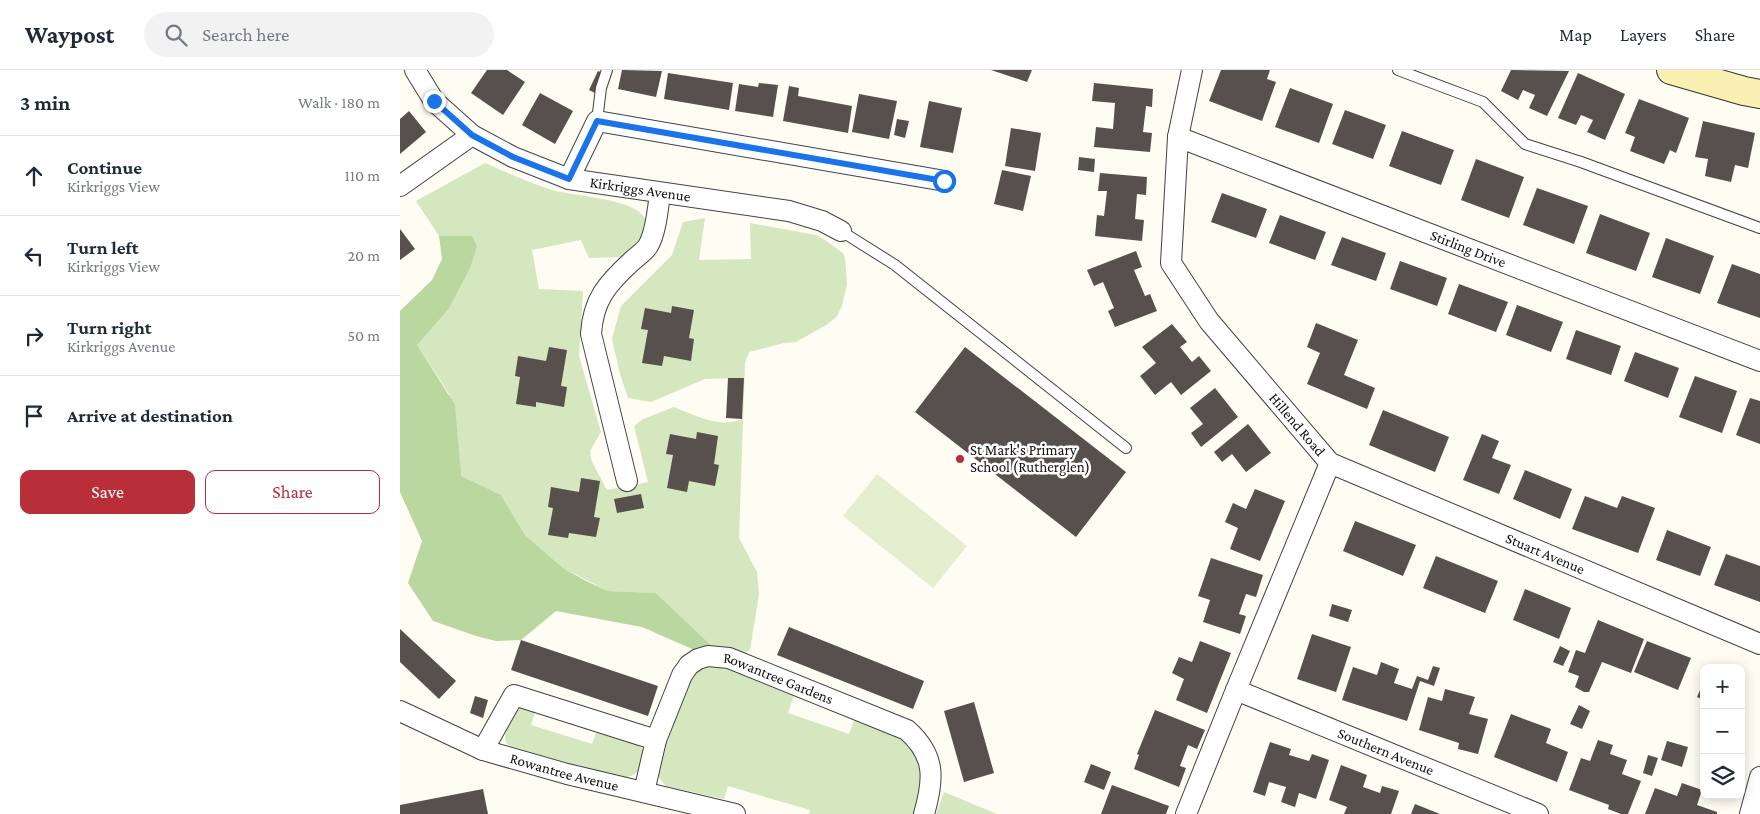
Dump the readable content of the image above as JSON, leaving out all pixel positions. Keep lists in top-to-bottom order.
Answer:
{
  "streets": {
    "street": [
      "Kirkriggs Avenue",
      "Stirling Drive",
      "Hillend Road",
      "Stuart Avenue",
      "Rowantree Gardens",
      "Southern Avenue",
      "Rowantree Avenue"
    ]
  },
  "crossings": [
    ["Stirling Drive", "Hillend Road"],
    ["Hillend Road", "Stuart Avenue"],
    ["Hillend Road", "Southern Avenue"],
    ["Rowantree Gardens", "Rowantree Avenue"]
  ],
  "places": ["St Mark's Primary School (Rutherglen)"],
  "page": {
    "header": "Waypost",
    "search": "Search here",
    "nav": ["Map", "Layers", "Share"],
    "heading": ["3 min", "Walk · 180 m"],
    "list": [
      ["Continue", "Kirkriggs View", "110 m"],
      ["Turn left", "Kirkriggs View", "20 m"],
      ["Turn right", "Kirkriggs Avenue", "50 m"],
      "Arrive at destination"
    ],
    "buttons": ["Save", "Share"],
    "map_buttons": ["+", "−"]
  }
}
